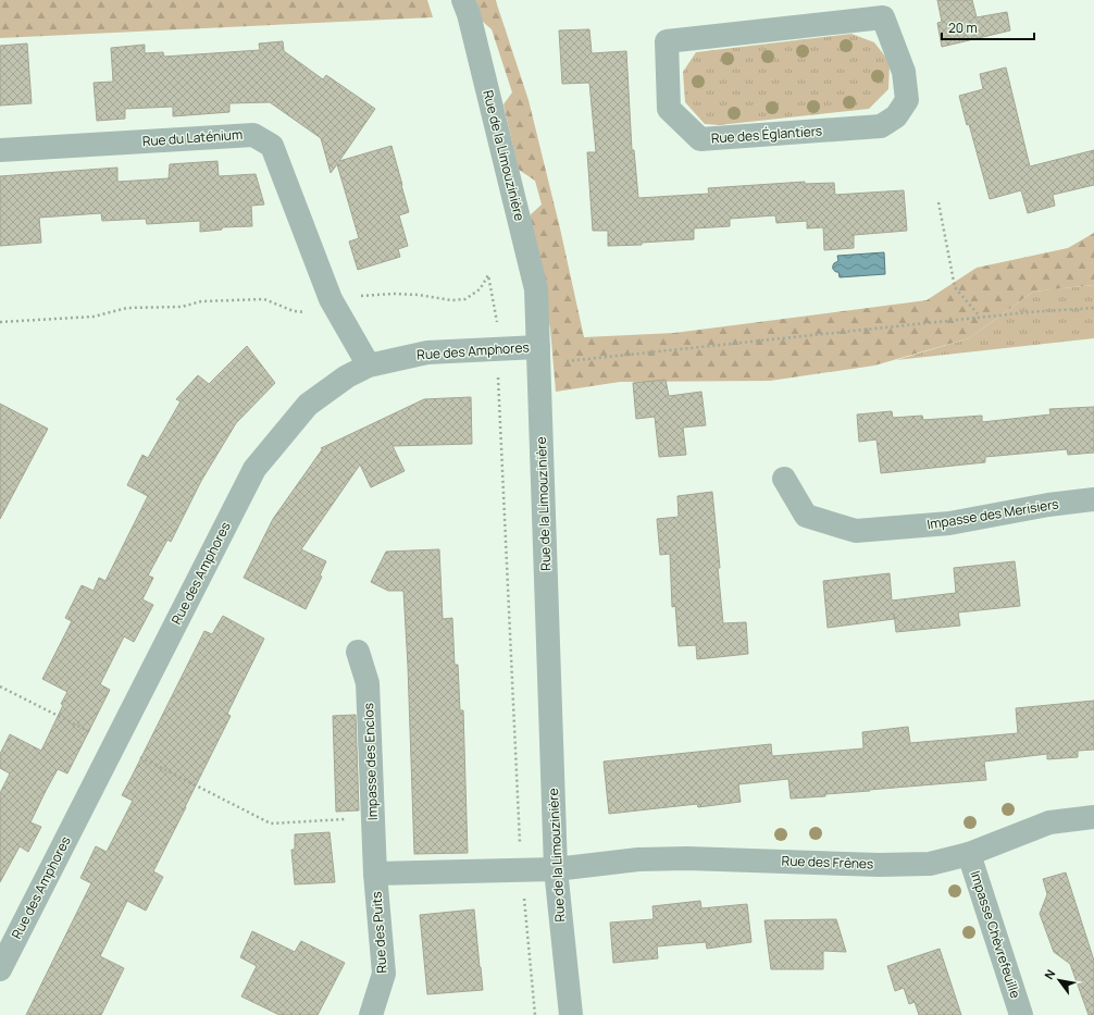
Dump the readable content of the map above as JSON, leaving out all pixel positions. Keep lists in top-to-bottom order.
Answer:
{
  "streets": {
    "street": [
      "Rue des Églantiers",
      "Rue du Laténium",
      "Rue de la Limouzinière",
      "Rue des Amphores",
      "Impasse des Merisiers",
      "Impasse des Enclos",
      "Rue des Frênes",
      "Rue des Puits",
      "Impasse Chèvrefeuille"
    ]
  },
  "crossings": [
    ["Rue du Laténium", "Rue des Amphores"],
    ["Rue de la Limouzinière", "Rue des Amphores"],
    ["Rue de la Limouzinière", "Rue des Frênes"],
    ["Impasse des Enclos", "Rue des Frênes"],
    ["Impasse des Enclos", "Rue des Puits"],
    ["Rue des Frênes", "Rue des Puits"],
    ["Rue des Frênes", "Impasse Chèvrefeuille"]
  ],
  "scale_bar": "20 m",
  "north": "top left"
}
